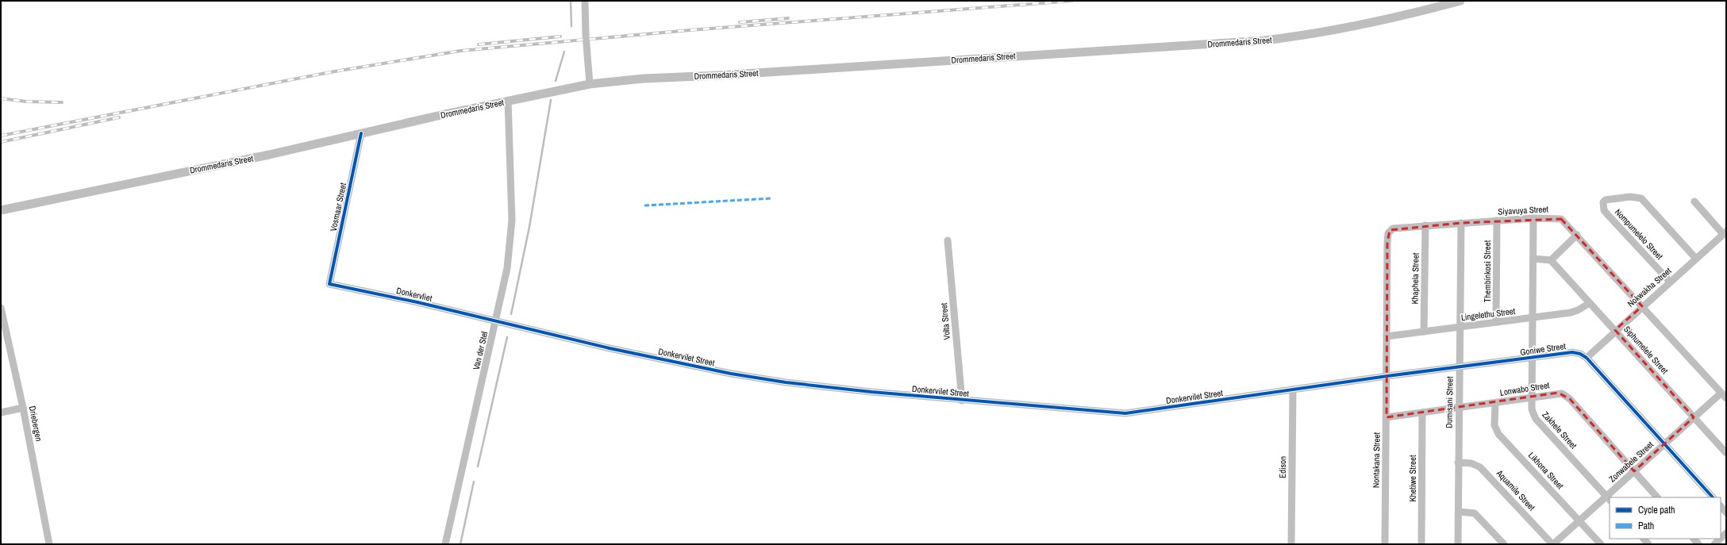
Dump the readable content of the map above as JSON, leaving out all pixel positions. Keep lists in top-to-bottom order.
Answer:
{
  "streets": {
    "street": [
      "Drommedaris Street",
      "Vosmaar Street",
      "Siyavuya Street",
      "Nompumelelo Street",
      "Thembinkosi Street",
      "Khaphela Street",
      "Nokwakha Street",
      "Donkervliet",
      "Lingelethu Street",
      "Volta Street",
      "Goniwe Street",
      "Siphumelele Street",
      "Van der Stel",
      "Donkervilet Street",
      "Lonwabo Street",
      "Dumisani Street",
      "Driebergen",
      "Zakhele Street",
      "Nontakana Street",
      "Zonwabele Street",
      "Edison",
      "Likhona Street",
      "Khetiwe Street",
      "Aquamile Street"
    ]
  },
  "crossings": [
    ["Drommedaris Street", "Vosmaar Street"],
    ["Drommedaris Street", "Van der Stel"],
    ["Vosmaar Street", "Donkervliet"],
    ["Siyavuya Street", "Thembinkosi Street"],
    ["Siyavuya Street", "Khaphela Street"],
    ["Siyavuya Street", "Nokwakha Street"],
    ["Siyavuya Street", "Lingelethu Street"],
    ["Siyavuya Street", "Goniwe Street"],
    ["Siyavuya Street", "Donkervilet Street"],
    ["Siyavuya Street", "Dumisani Street"],
    ["Siyavuya Street", "Nontakana Street"],
    ["Siyavuya Street", "Zonwabele Street"],
    ["Nompumelelo Street", "Nokwakha Street"],
    ["Thembinkosi Street", "Lingelethu Street"],
    ["Khaphela Street", "Lingelethu Street"],
    ["Nokwakha Street", "Goniwe Street"],
    ["Nokwakha Street", "Siphumelele Street"],
    ["Donkervliet", "Van der Stel"],
    ["Donkervliet", "Donkervilet Street"],
    ["Lingelethu Street", "Siphumelele Street"],
    ["Lingelethu Street", "Dumisani Street"],
    ["Volta Street", "Donkervilet Street"],
    ["Goniwe Street", "Donkervilet Street"],
    ["Goniwe Street", "Dumisani Street"],
    ["Goniwe Street", "Zakhele Street"],
    ["Goniwe Street", "Nontakana Street"],
    ["Goniwe Street", "Zonwabele Street"],
    ["Siphumelele Street", "Zonwabele Street"],
    ["Van der Stel", "Donkervilet Street"],
    ["Donkervilet Street", "Nontakana Street"],
    ["Donkervilet Street", "Edison"],
    ["Lonwabo Street", "Dumisani Street"],
    ["Lonwabo Street", "Zakhele Street"],
    ["Lonwabo Street", "Nontakana Street"],
    ["Lonwabo Street", "Zonwabele Street"],
    ["Lonwabo Street", "Likhona Street"],
    ["Lonwabo Street", "Khetiwe Street"],
    ["Dumisani Street", "Aquamile Street"],
    ["Zakhele Street", "Zonwabele Street"],
    ["Zonwabele Street", "Likhona Street"],
    ["Zonwabele Street", "Aquamile Street"]
  ],
  "legend": ["Cycle path", "Path"]
}
